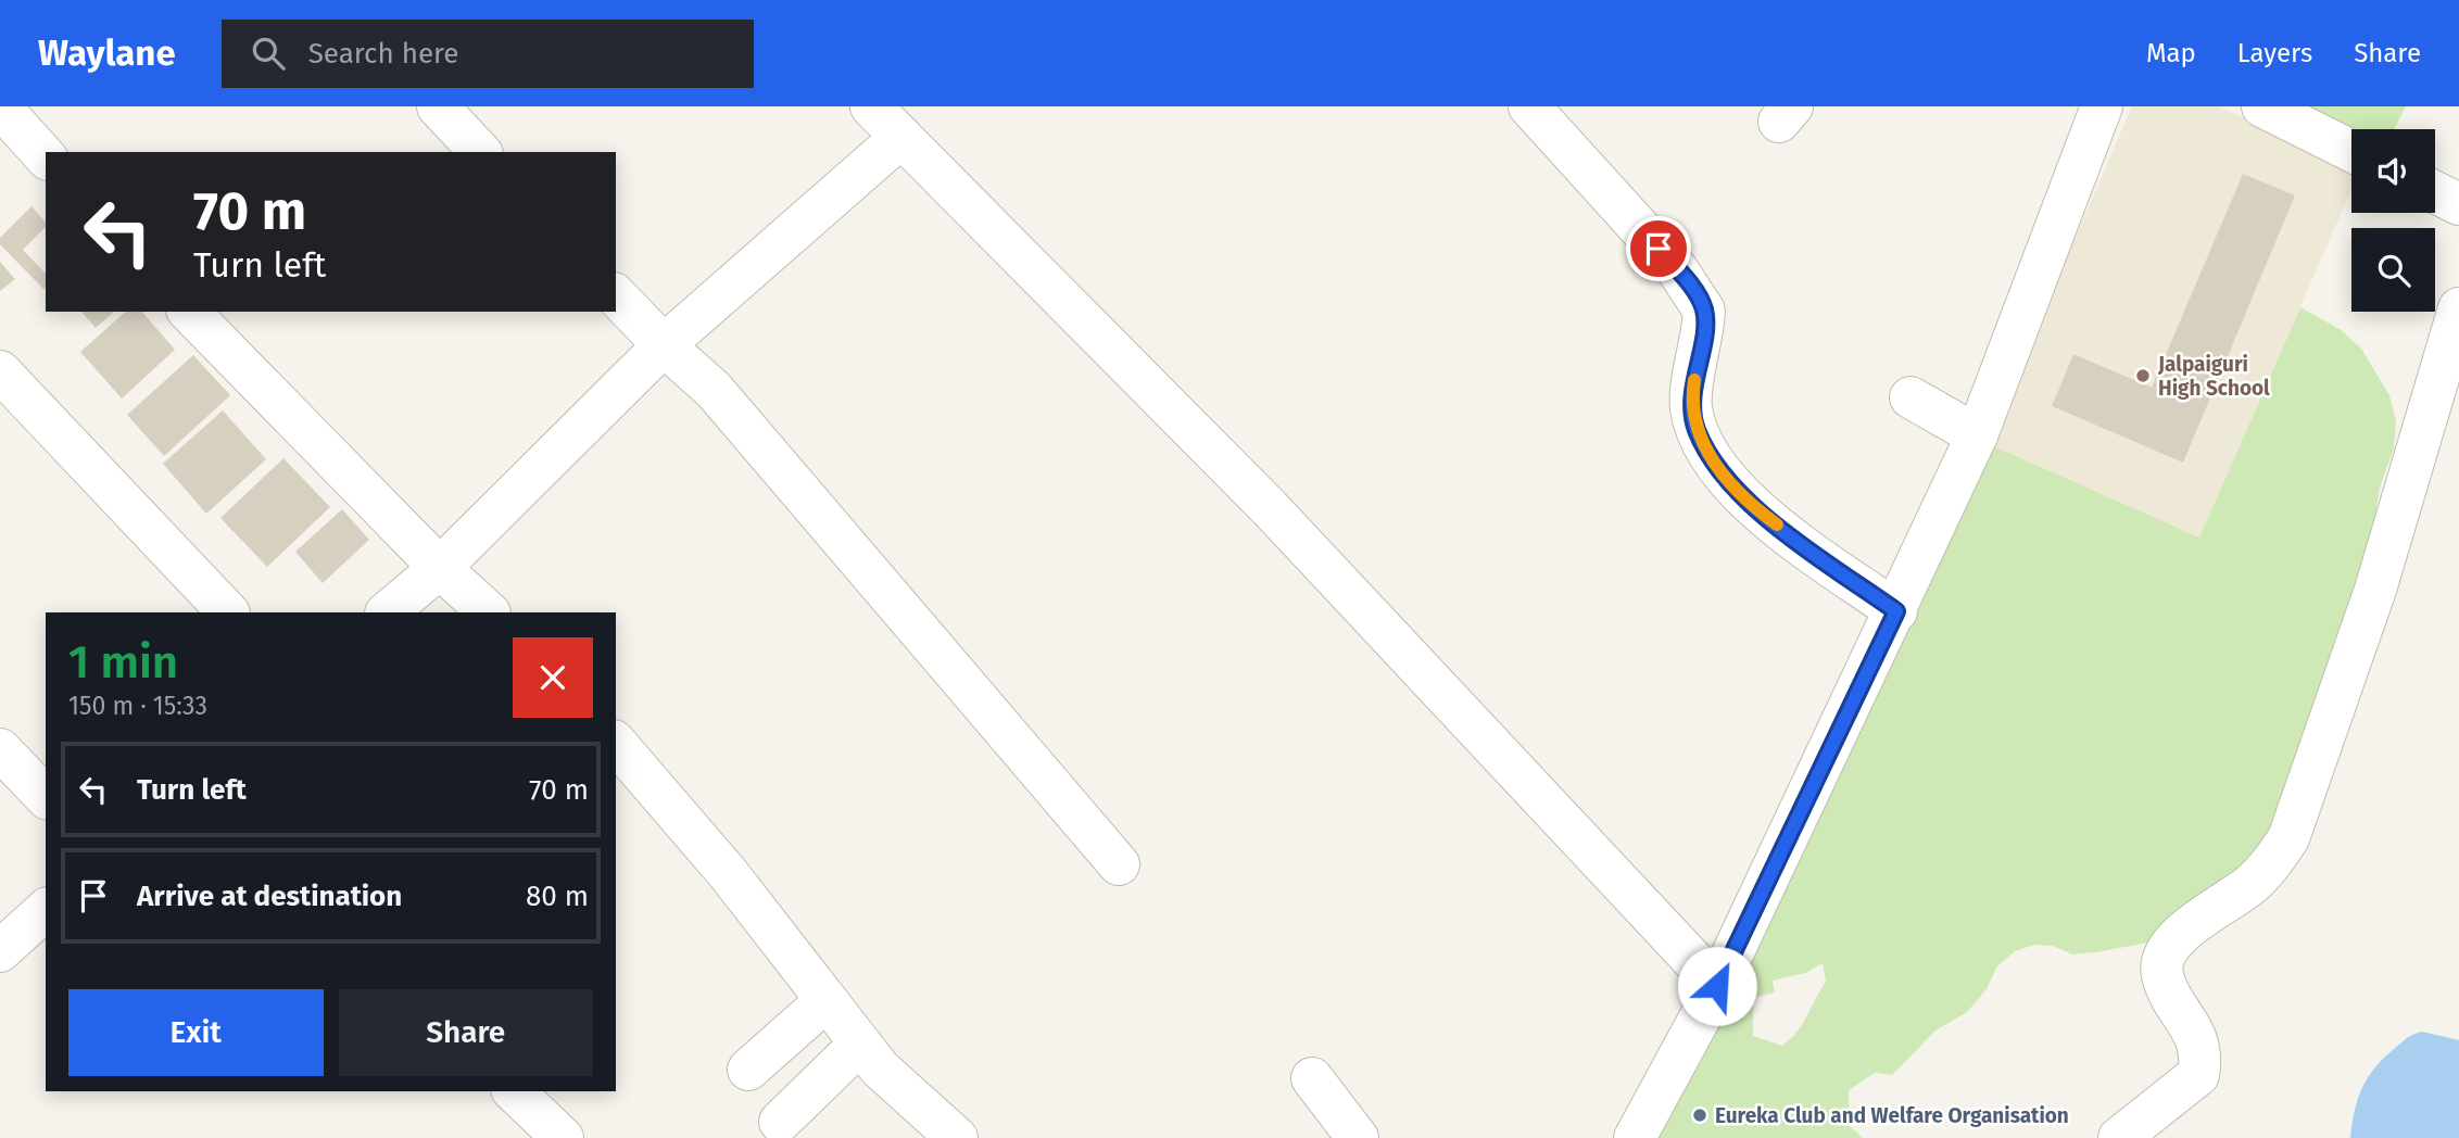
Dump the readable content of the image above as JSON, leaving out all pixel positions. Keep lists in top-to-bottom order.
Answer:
{
  "places": ["Jalpaiguri High School", "Eureka Club and Welfare Organisation"],
  "page": {
    "header": "Waylane",
    "search": "Search here",
    "nav": ["Map", "Layers", "Share"],
    "turn": ["70 m", "Turn left"],
    "heading": ["1 min", "150 m · 15:33"],
    "list": [
      {
        "name": "Turn left",
        "value": "70 m"
      },
      {
        "name": "Arrive at destination",
        "value": "80 m"
      }
    ],
    "buttons": ["Exit", "Share"]
  }
}
